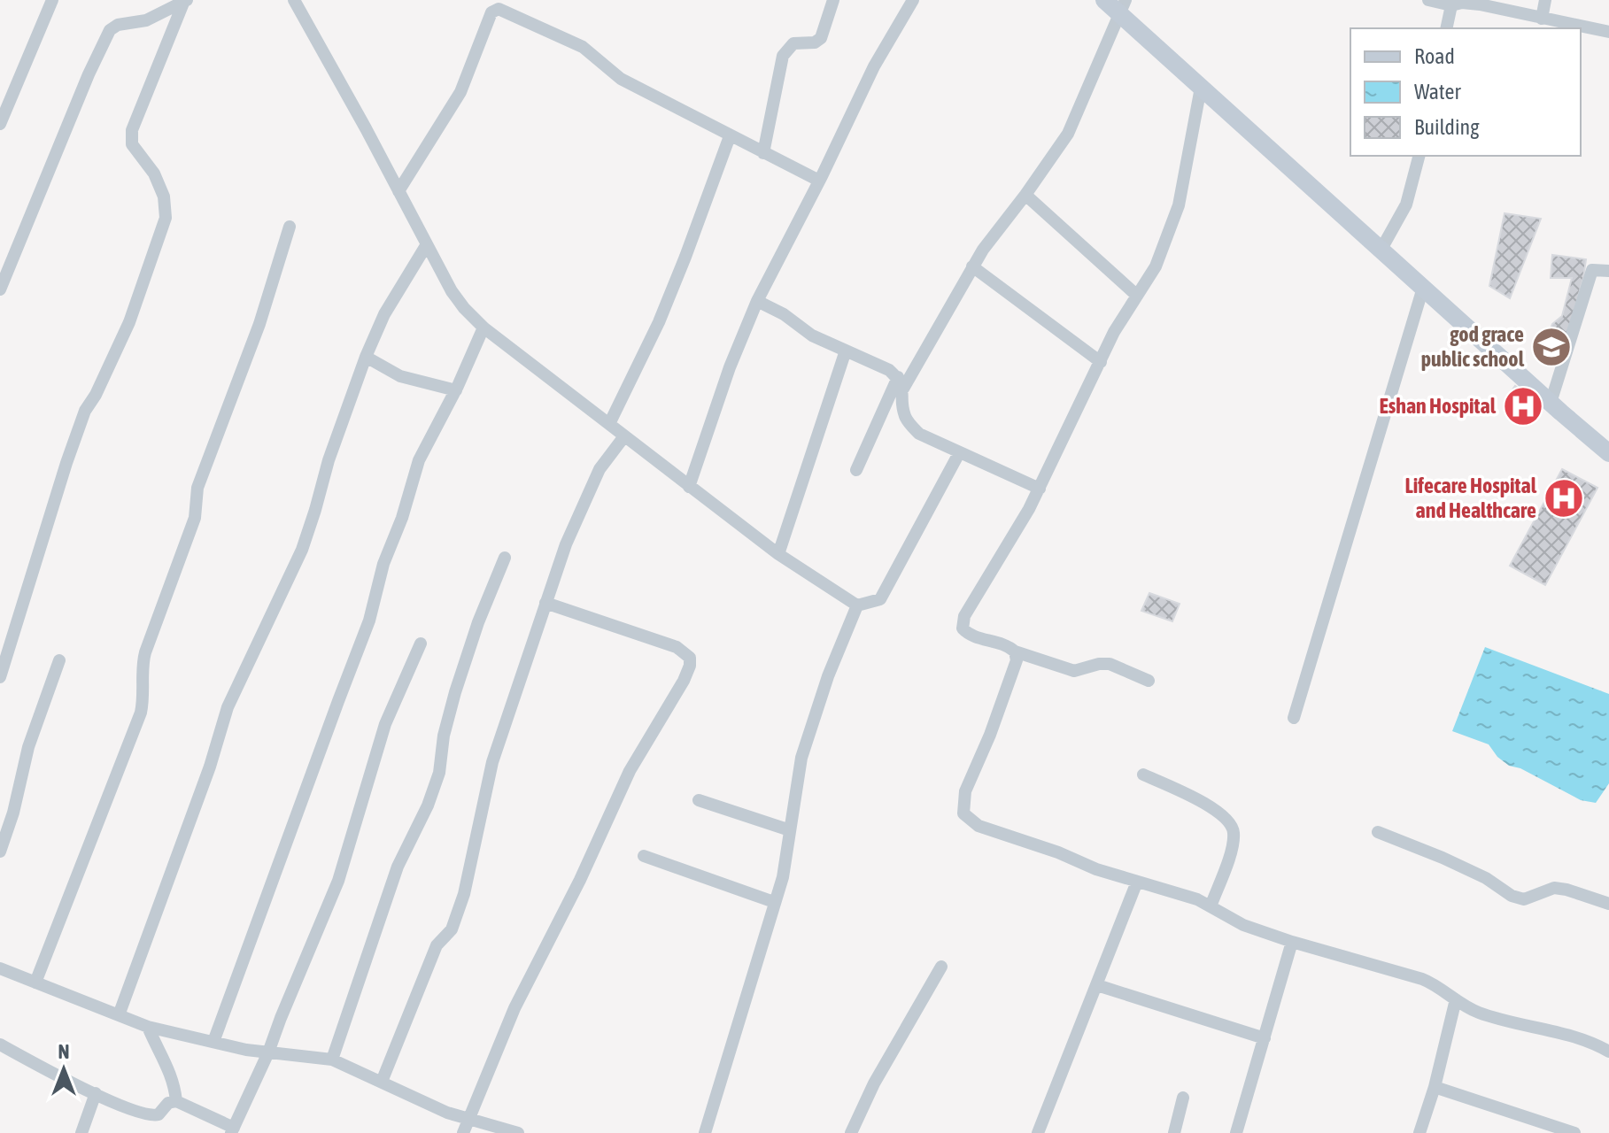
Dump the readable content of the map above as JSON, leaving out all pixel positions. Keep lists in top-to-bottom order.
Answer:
{
  "places": {
    "school or university": ["god grace public school"],
    "hospital": ["Eshan Hospital", "Lifecare Hospital and Healthcare"]
  },
  "legend": ["Road", "Water", "Building"],
  "north": "top"
}
